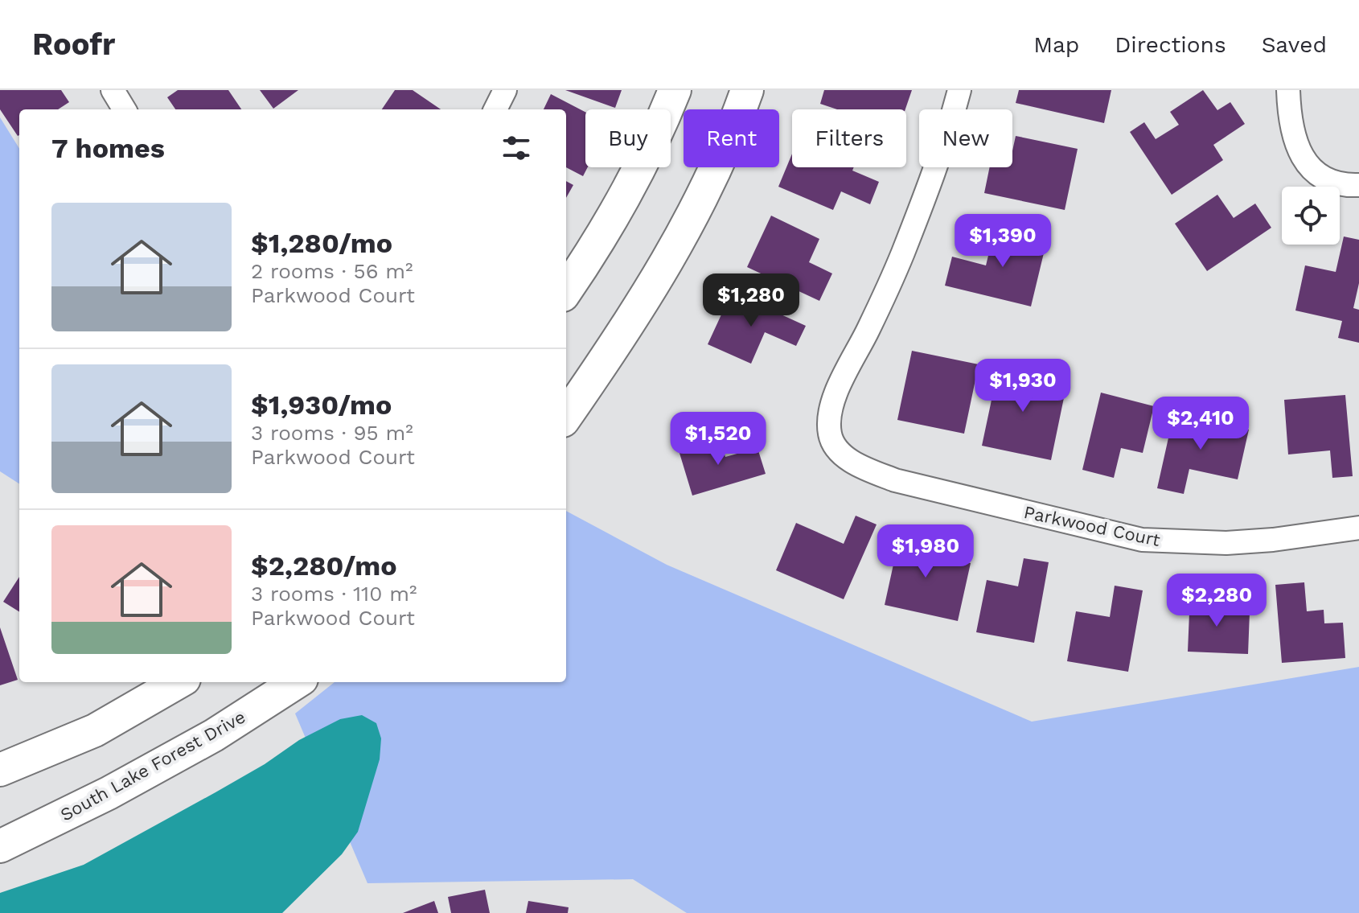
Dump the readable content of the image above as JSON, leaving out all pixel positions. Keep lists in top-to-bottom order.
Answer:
{
  "streets": {
    "main road": ["South Lake Forest Drive"],
    "street": ["Parkwood Court"]
  },
  "page": {
    "header": "Roofr",
    "nav": ["Map", "Directions", "Saved"],
    "chip": [
      "Buy",
      "Rent",
      "Filters",
      "New"
    ],
    "heading": "7 homes",
    "list": [
      {
        "name": "$1,280/mo",
        "note": "2 rooms · 56 m² · Parkwood Court"
      },
      {
        "name": "$1,930/mo",
        "note": "3 rooms · 95 m² · Parkwood Court"
      },
      {
        "name": "$2,280/mo",
        "note": "3 rooms · 110 m² · Parkwood Court"
      }
    ],
    "price": [
      "$1,390",
      "$1,280",
      "$1,930",
      "$2,410",
      "$1,520",
      "$1,980",
      "$2,280"
    ]
  }
}
